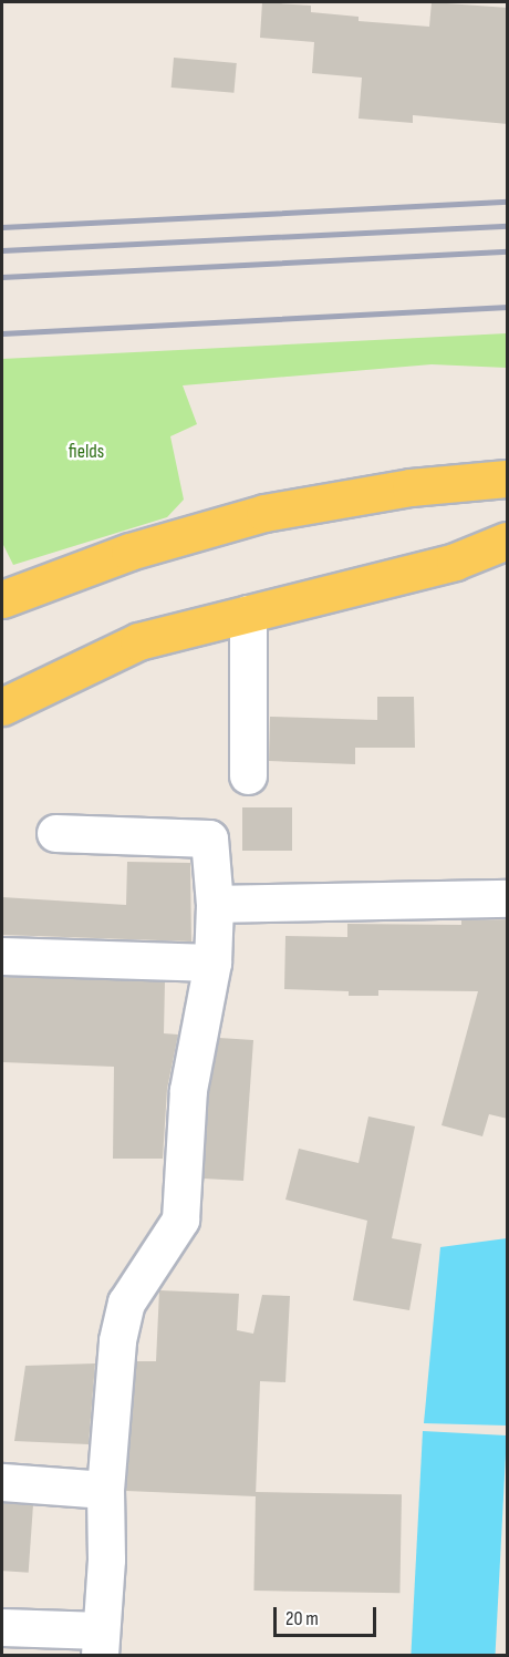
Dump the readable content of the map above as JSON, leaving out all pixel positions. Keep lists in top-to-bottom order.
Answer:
{
  "parks": ["fields"],
  "scale_bar": "20 m"
}
